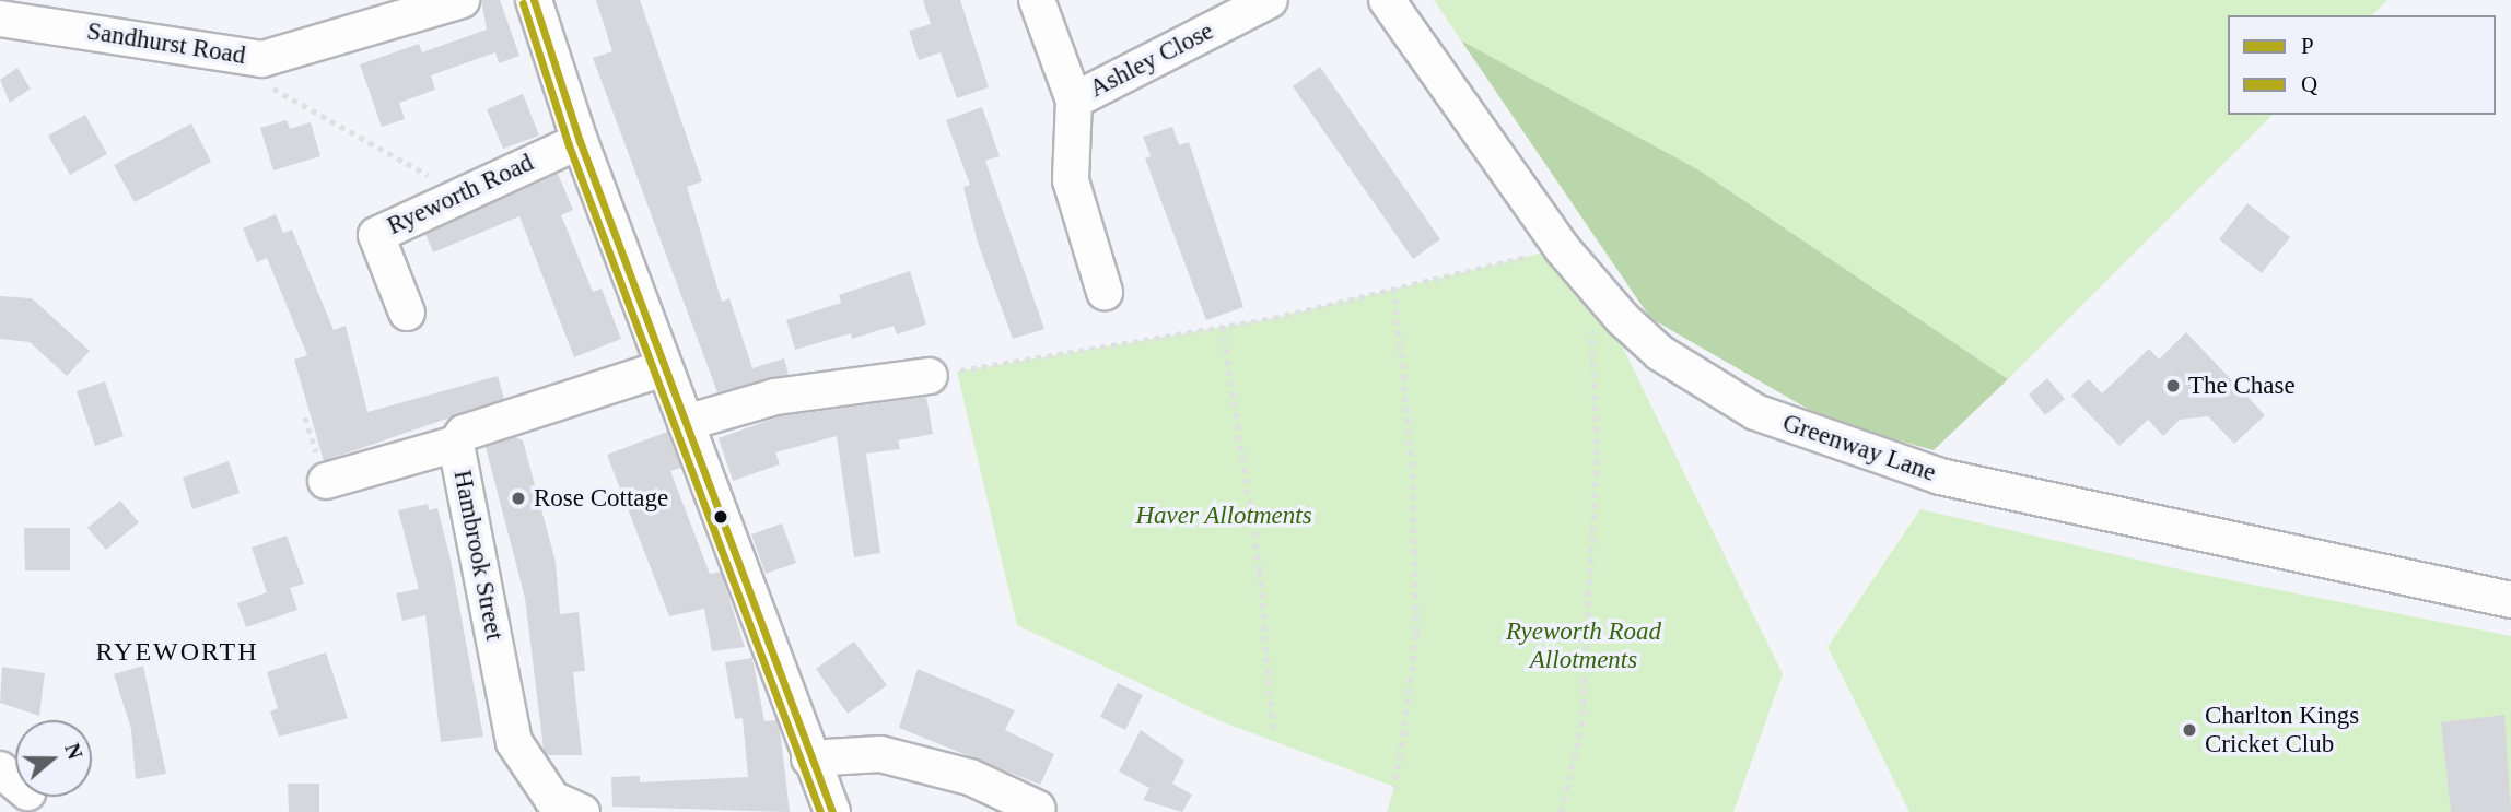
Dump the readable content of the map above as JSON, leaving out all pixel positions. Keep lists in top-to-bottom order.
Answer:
{
  "streets": {
    "street": [
      "Sandhurst Road",
      "Ashley Close",
      "Ryeworth Road",
      "Greenway Lane",
      "Hambrook Street"
    ]
  },
  "districts": ["RYEWORTH"],
  "parks": ["Haver Allotments", "Ryeworth Road Allotments"],
  "places": ["The Chase", "Rose Cottage", "Charlton Kings Cricket Club"],
  "lines": ["transit line P", "transit line Q"],
  "legend": ["P", "Q"],
  "north": "right"
}
